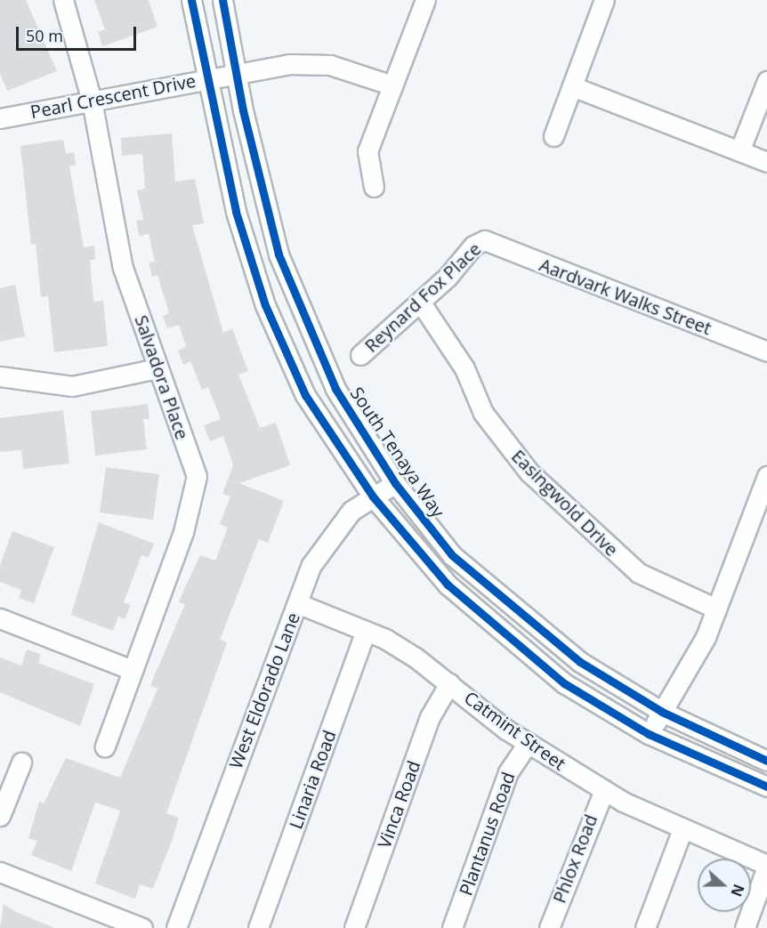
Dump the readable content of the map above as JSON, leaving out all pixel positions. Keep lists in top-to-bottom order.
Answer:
{
  "streets": {
    "street": [
      "Pearl Crescent Drive",
      "Aardvark Walks Street",
      "Reynard Fox Place",
      "Salvadora Place",
      "South Tenaya Way",
      "Easingwold Drive",
      "West Eldorado Lane",
      "Catmint Street",
      "Linaria Road",
      "Vinca Road",
      "Plantanus Road",
      "Phlox Road"
    ]
  },
  "crossings": [
    ["Pearl Crescent Drive", "Salvadora Place"],
    ["Pearl Crescent Drive", "South Tenaya Way"],
    ["Aardvark Walks Street", "Reynard Fox Place"],
    ["Reynard Fox Place", "Easingwold Drive"],
    ["South Tenaya Way", "West Eldorado Lane"],
    ["West Eldorado Lane", "Catmint Street"],
    ["Catmint Street", "Linaria Road"],
    ["Catmint Street", "Vinca Road"],
    ["Catmint Street", "Plantanus Road"],
    ["Catmint Street", "Phlox Road"]
  ],
  "scale_bar": "50 m",
  "north": "right"
}
